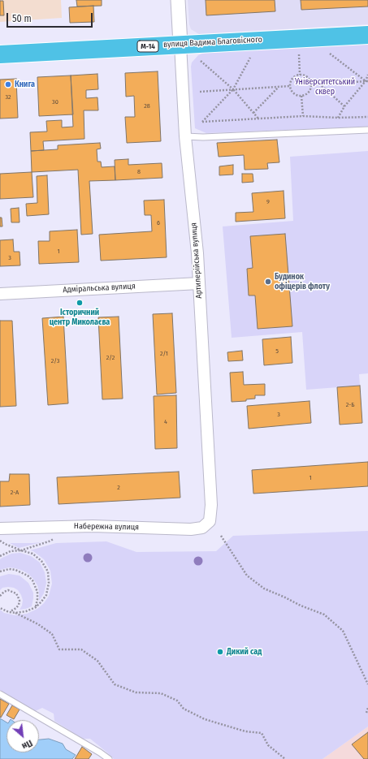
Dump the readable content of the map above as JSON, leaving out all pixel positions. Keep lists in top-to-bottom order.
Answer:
{
  "streets": {
    "highway": ["вулиця Вадима Благовісного", "М-14"],
    "street": ["Артилерійська вулиця", "Адміральська вулиця", "Набережна вулиця"]
  },
  "crossings": [
    ["вулиця Вадима Благовісного", "Артилерійська вулиця"],
    ["Артилерійська вулиця", "Адміральська вулиця"],
    ["Артилерійська вулиця", "Набережна вулиця"]
  ],
  "parks": ["Університетський сквер"],
  "places": [
    "Книга",
    "Будинок офіцерів флоту",
    "Історичний центр Миколаєва",
    "Дикий сад"
  ],
  "house_numbers": [
    "32",
    "30",
    "28",
    "8",
    "9",
    "6",
    "1",
    "3",
    "5",
    "2/1",
    "2/2",
    "2/3",
    "2-Б",
    "3",
    "4",
    "1",
    "2",
    "2-А"
  ],
  "scale_bar": "50 m",
  "north": "bottom right"
}
